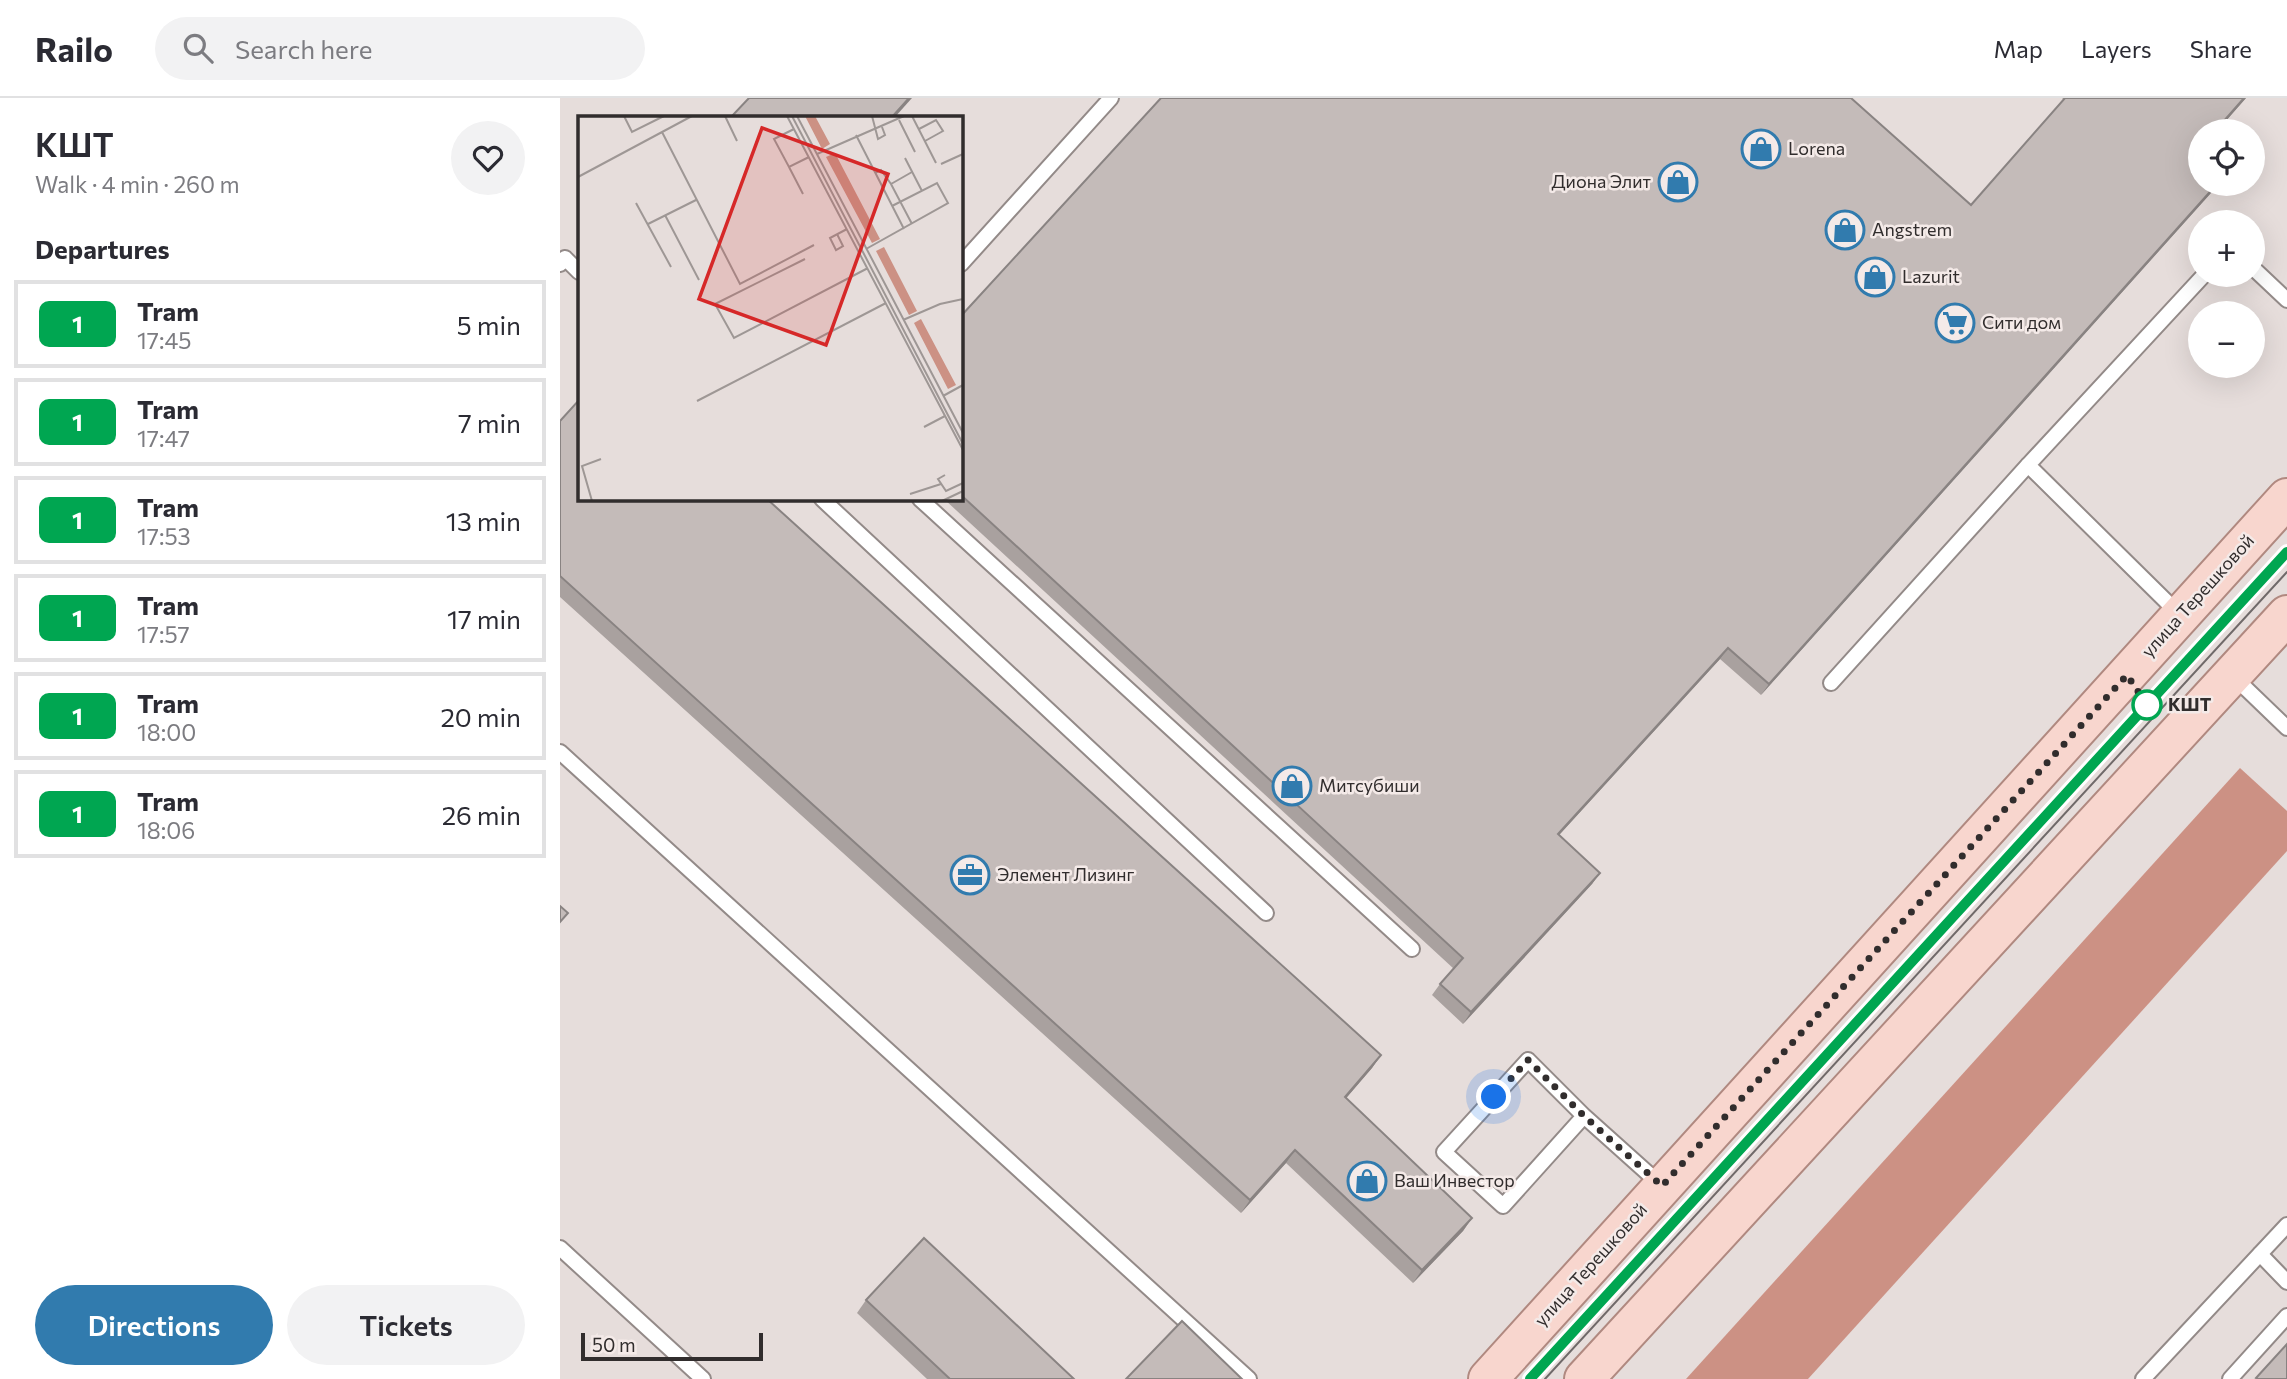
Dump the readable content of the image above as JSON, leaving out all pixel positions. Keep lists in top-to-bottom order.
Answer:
{
  "streets": {
    "main road": ["улица Терешковой"]
  },
  "places": {
    "shop": [
      "Lorena",
      "Диона Элит",
      "Angstrem",
      "Lazurit",
      "Митсубиши",
      "Ваш Инвестор"
    ],
    "supermarket": ["Сити дом"],
    "other": ["КШТ"],
    "office": ["Элемент Лизинг"]
  },
  "lines": ["tram line 1"],
  "scale_bar": "50 m",
  "page": {
    "header": "Railo",
    "search": "Search here",
    "nav": ["Map", "Layers", "Share"],
    "heading": [
      ["КШТ", "Walk · 4 min · 260 m"],
      "Departures"
    ],
    "map_buttons": ["+", "−"],
    "list": [
      {
        "mark": "1",
        "name": "Tram",
        "note": "17:45",
        "value": "5 min"
      },
      {
        "mark": "1",
        "name": "Tram",
        "note": "17:47",
        "value": "7 min"
      },
      {
        "mark": "1",
        "name": "Tram",
        "note": "17:53",
        "value": "13 min"
      },
      {
        "mark": "1",
        "name": "Tram",
        "note": "17:57",
        "value": "17 min"
      },
      {
        "mark": "1",
        "name": "Tram",
        "note": "18:00",
        "value": "20 min"
      },
      {
        "mark": "1",
        "name": "Tram",
        "note": "18:06",
        "value": "26 min"
      }
    ],
    "buttons": ["Directions", "Tickets"],
    "scale": "50 m"
  }
}
